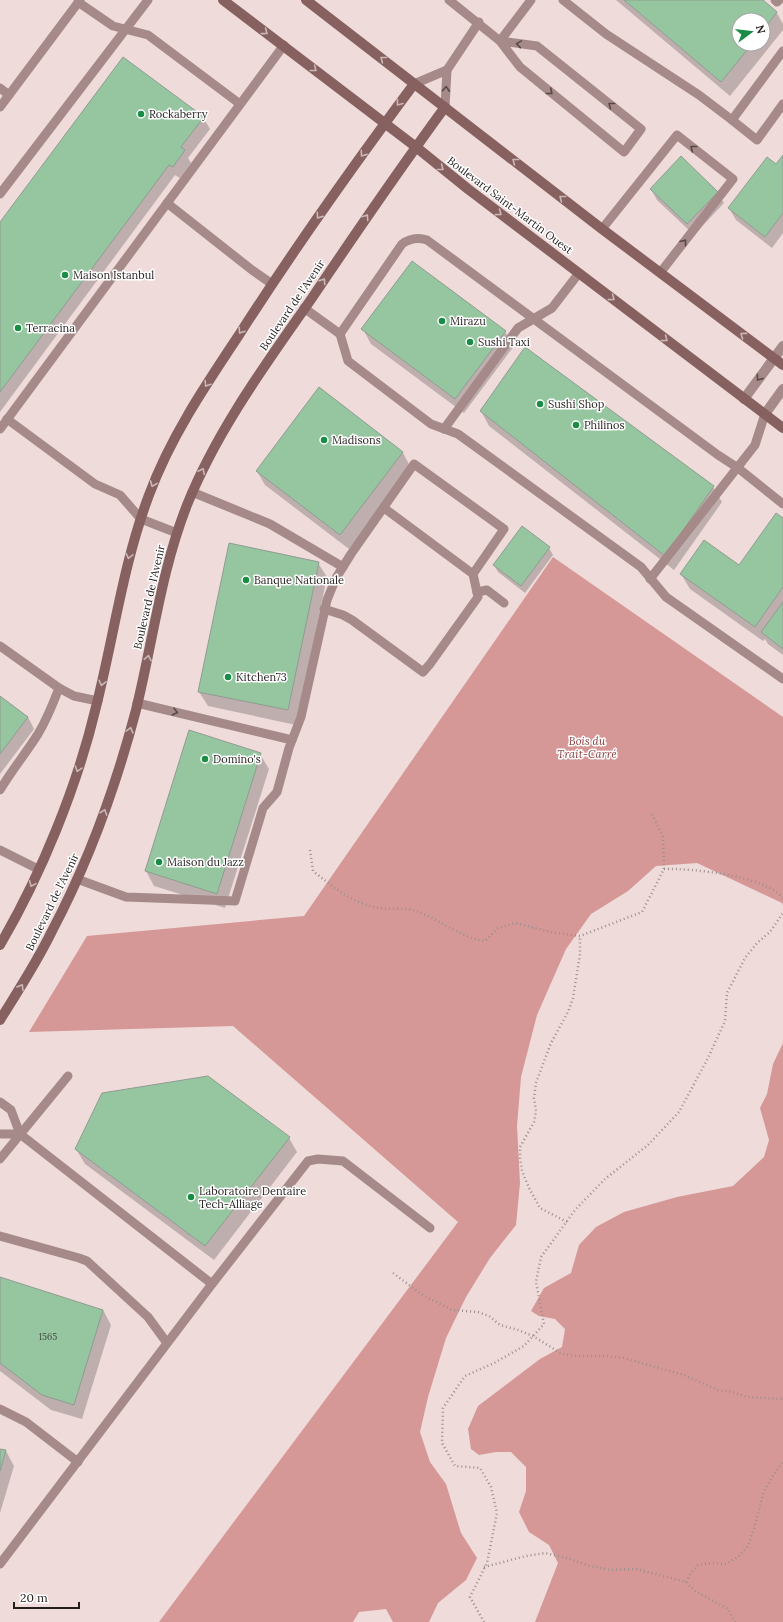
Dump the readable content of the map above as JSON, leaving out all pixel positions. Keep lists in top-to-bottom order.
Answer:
{
  "streets": {
    "street": ["Boulevard Saint-Martin Ouest", "Boulevard de l'Avenir"]
  },
  "crossings": [
    ["Boulevard Saint-Martin Ouest", "Boulevard de l'Avenir"]
  ],
  "parks": ["Bois du Trait-Carré"],
  "places": [
    "Rockaberry",
    "Maison Istanbul",
    "Mirazu",
    "Terracina",
    "Sushi Taxi",
    "Sushi Shop",
    "Philinos",
    "Madisons",
    "Banque Nationale",
    "Kitchen73",
    "Domino's",
    "Maison du Jazz",
    "Laboratoire Dentaire Tech-Alliage"
  ],
  "house_numbers": ["1565"],
  "scale_bar": "20 m",
  "north": "right"
}
